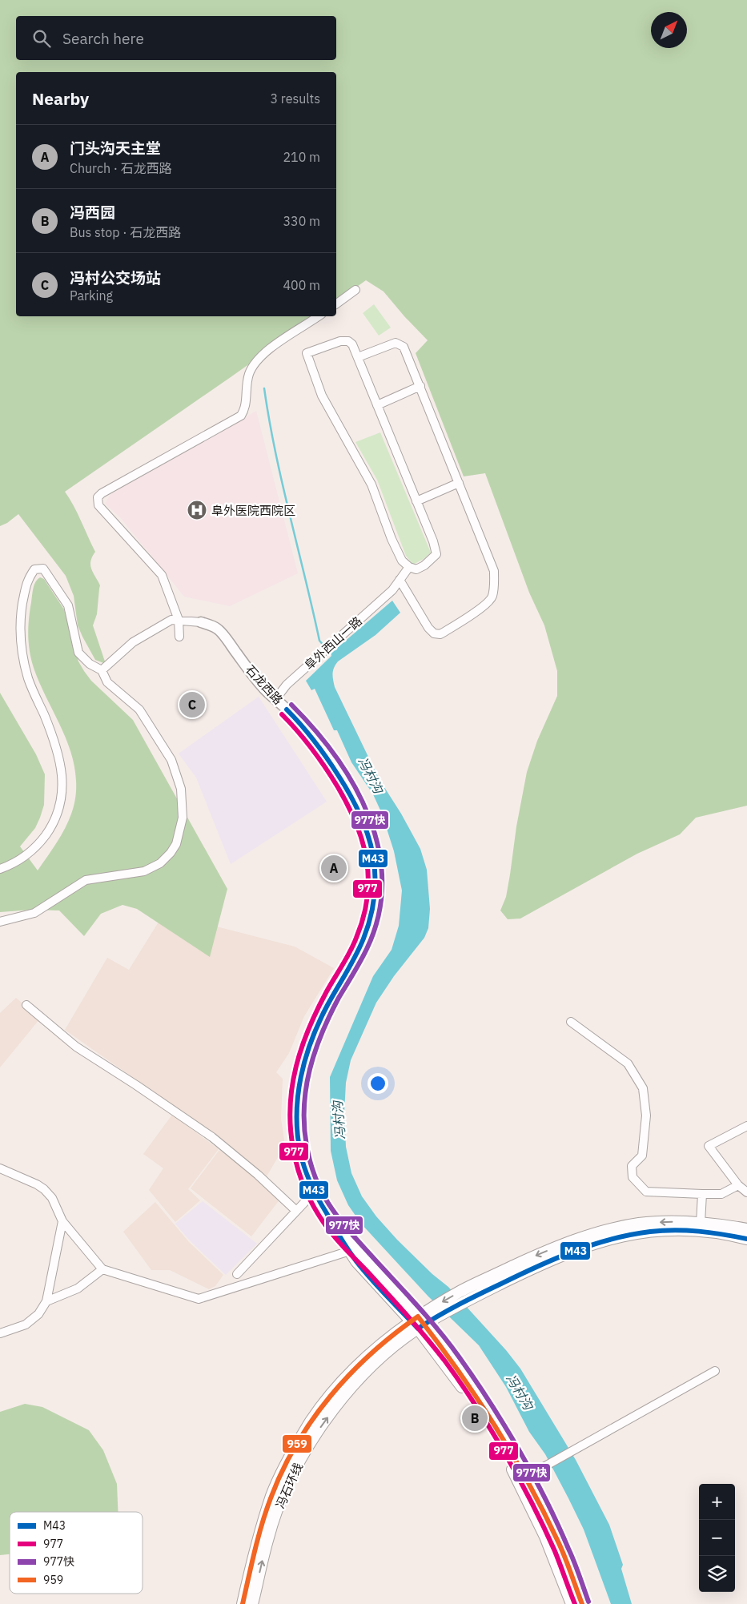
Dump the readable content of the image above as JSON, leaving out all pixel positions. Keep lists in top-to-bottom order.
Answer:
{
  "streets": {
    "main road": ["石龙西路", "冯石环线"],
    "street": ["阜外西山一路"]
  },
  "crossings": [
    ["阜外西山一路", "石龙西路"],
    ["石龙西路", "冯石环线"]
  ],
  "water": ["冯村沟"],
  "places": {
    "hospital": ["阜外医院西院区"]
  },
  "lines": [
    "transit line 977快",
    "transit line M43",
    "transit line 977",
    "transit line 959"
  ],
  "legend": [
    "M43",
    "977",
    "977快",
    "959"
  ],
  "north": "top right",
  "page": {
    "search": "Search here",
    "heading": ["Nearby", "3 results"],
    "list": [
      {
        "mark": "A",
        "name": "门头沟天主堂",
        "note": "Church · 石龙西路",
        "value": "210 m"
      },
      {
        "mark": "B",
        "name": "冯西园",
        "note": "Bus stop · 石龙西路",
        "value": "330 m"
      },
      {
        "mark": "C",
        "name": "冯村公交场站",
        "note": "Parking",
        "value": "400 m"
      }
    ],
    "pins": ["C", "A", "B"],
    "map_buttons": ["+", "−"]
  }
}
